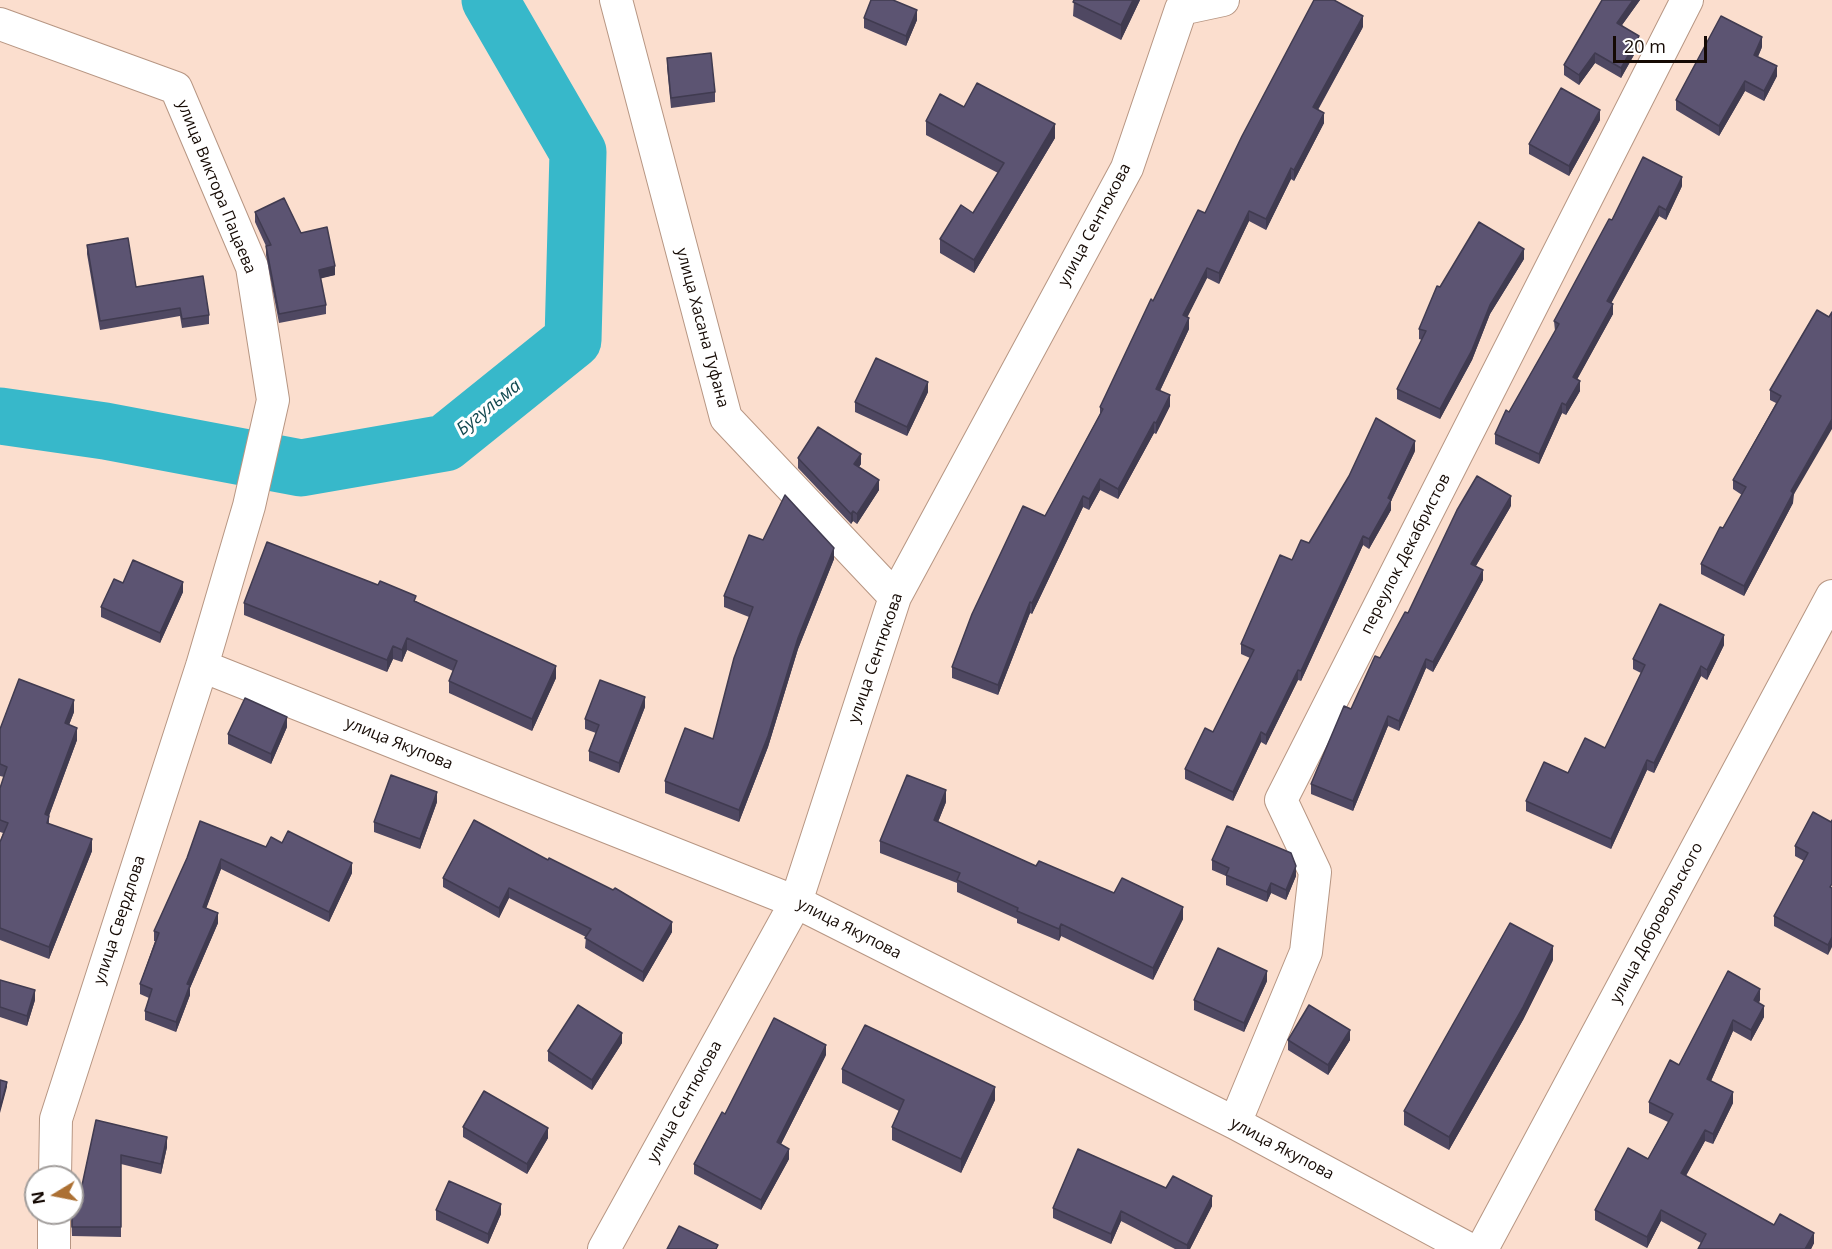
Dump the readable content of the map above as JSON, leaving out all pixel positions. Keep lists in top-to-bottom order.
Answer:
{
  "streets": {
    "street": [
      "улица Виктора Пацаева",
      "улица Сентюкова",
      "улица Хасана Туфана",
      "переулок Декабристов",
      "улица Якупова",
      "улица Свердлова",
      "улица Добровольского"
    ]
  },
  "crossings": [
    ["улица Виктора Пацаева", "улица Свердлова"],
    ["улица Сентюкова", "улица Хасана Туфана"],
    ["улица Сентюкова", "улица Якупова"],
    ["переулок Декабристов", "улица Якупова"],
    ["улица Якупова", "улица Свердлова"]
  ],
  "water": ["Бугульма"],
  "scale_bar": "20 m",
  "north": "left"
}
